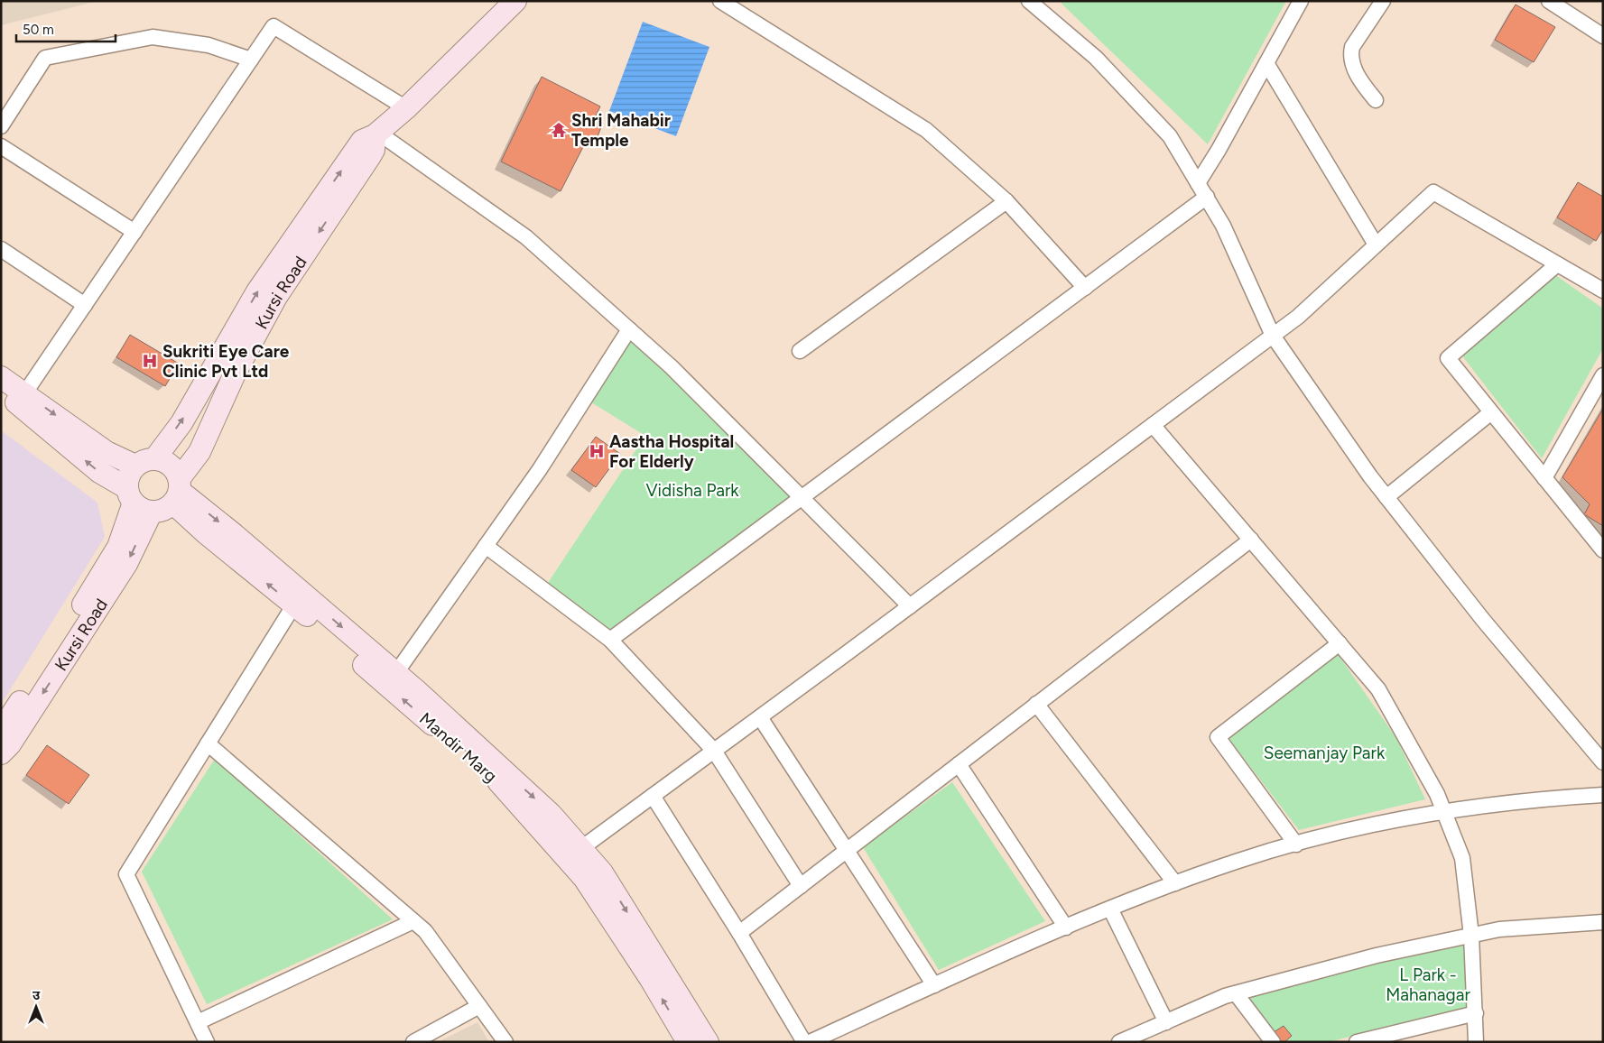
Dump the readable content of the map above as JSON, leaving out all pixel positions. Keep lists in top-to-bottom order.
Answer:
{
  "streets": {
    "main road": ["Kursi Road"]
  },
  "parks": ["Vidisha Park", "Seemanjay Park", "L Park - Mahanagar"],
  "places": {
    "temple": ["Shri Mahabir Temple"],
    "hospital": ["Sukriti Eye Care Clinic Pvt Ltd", "Aastha Hospital For Elderly"]
  },
  "scale_bar": "50 m",
  "north": "top"
}
